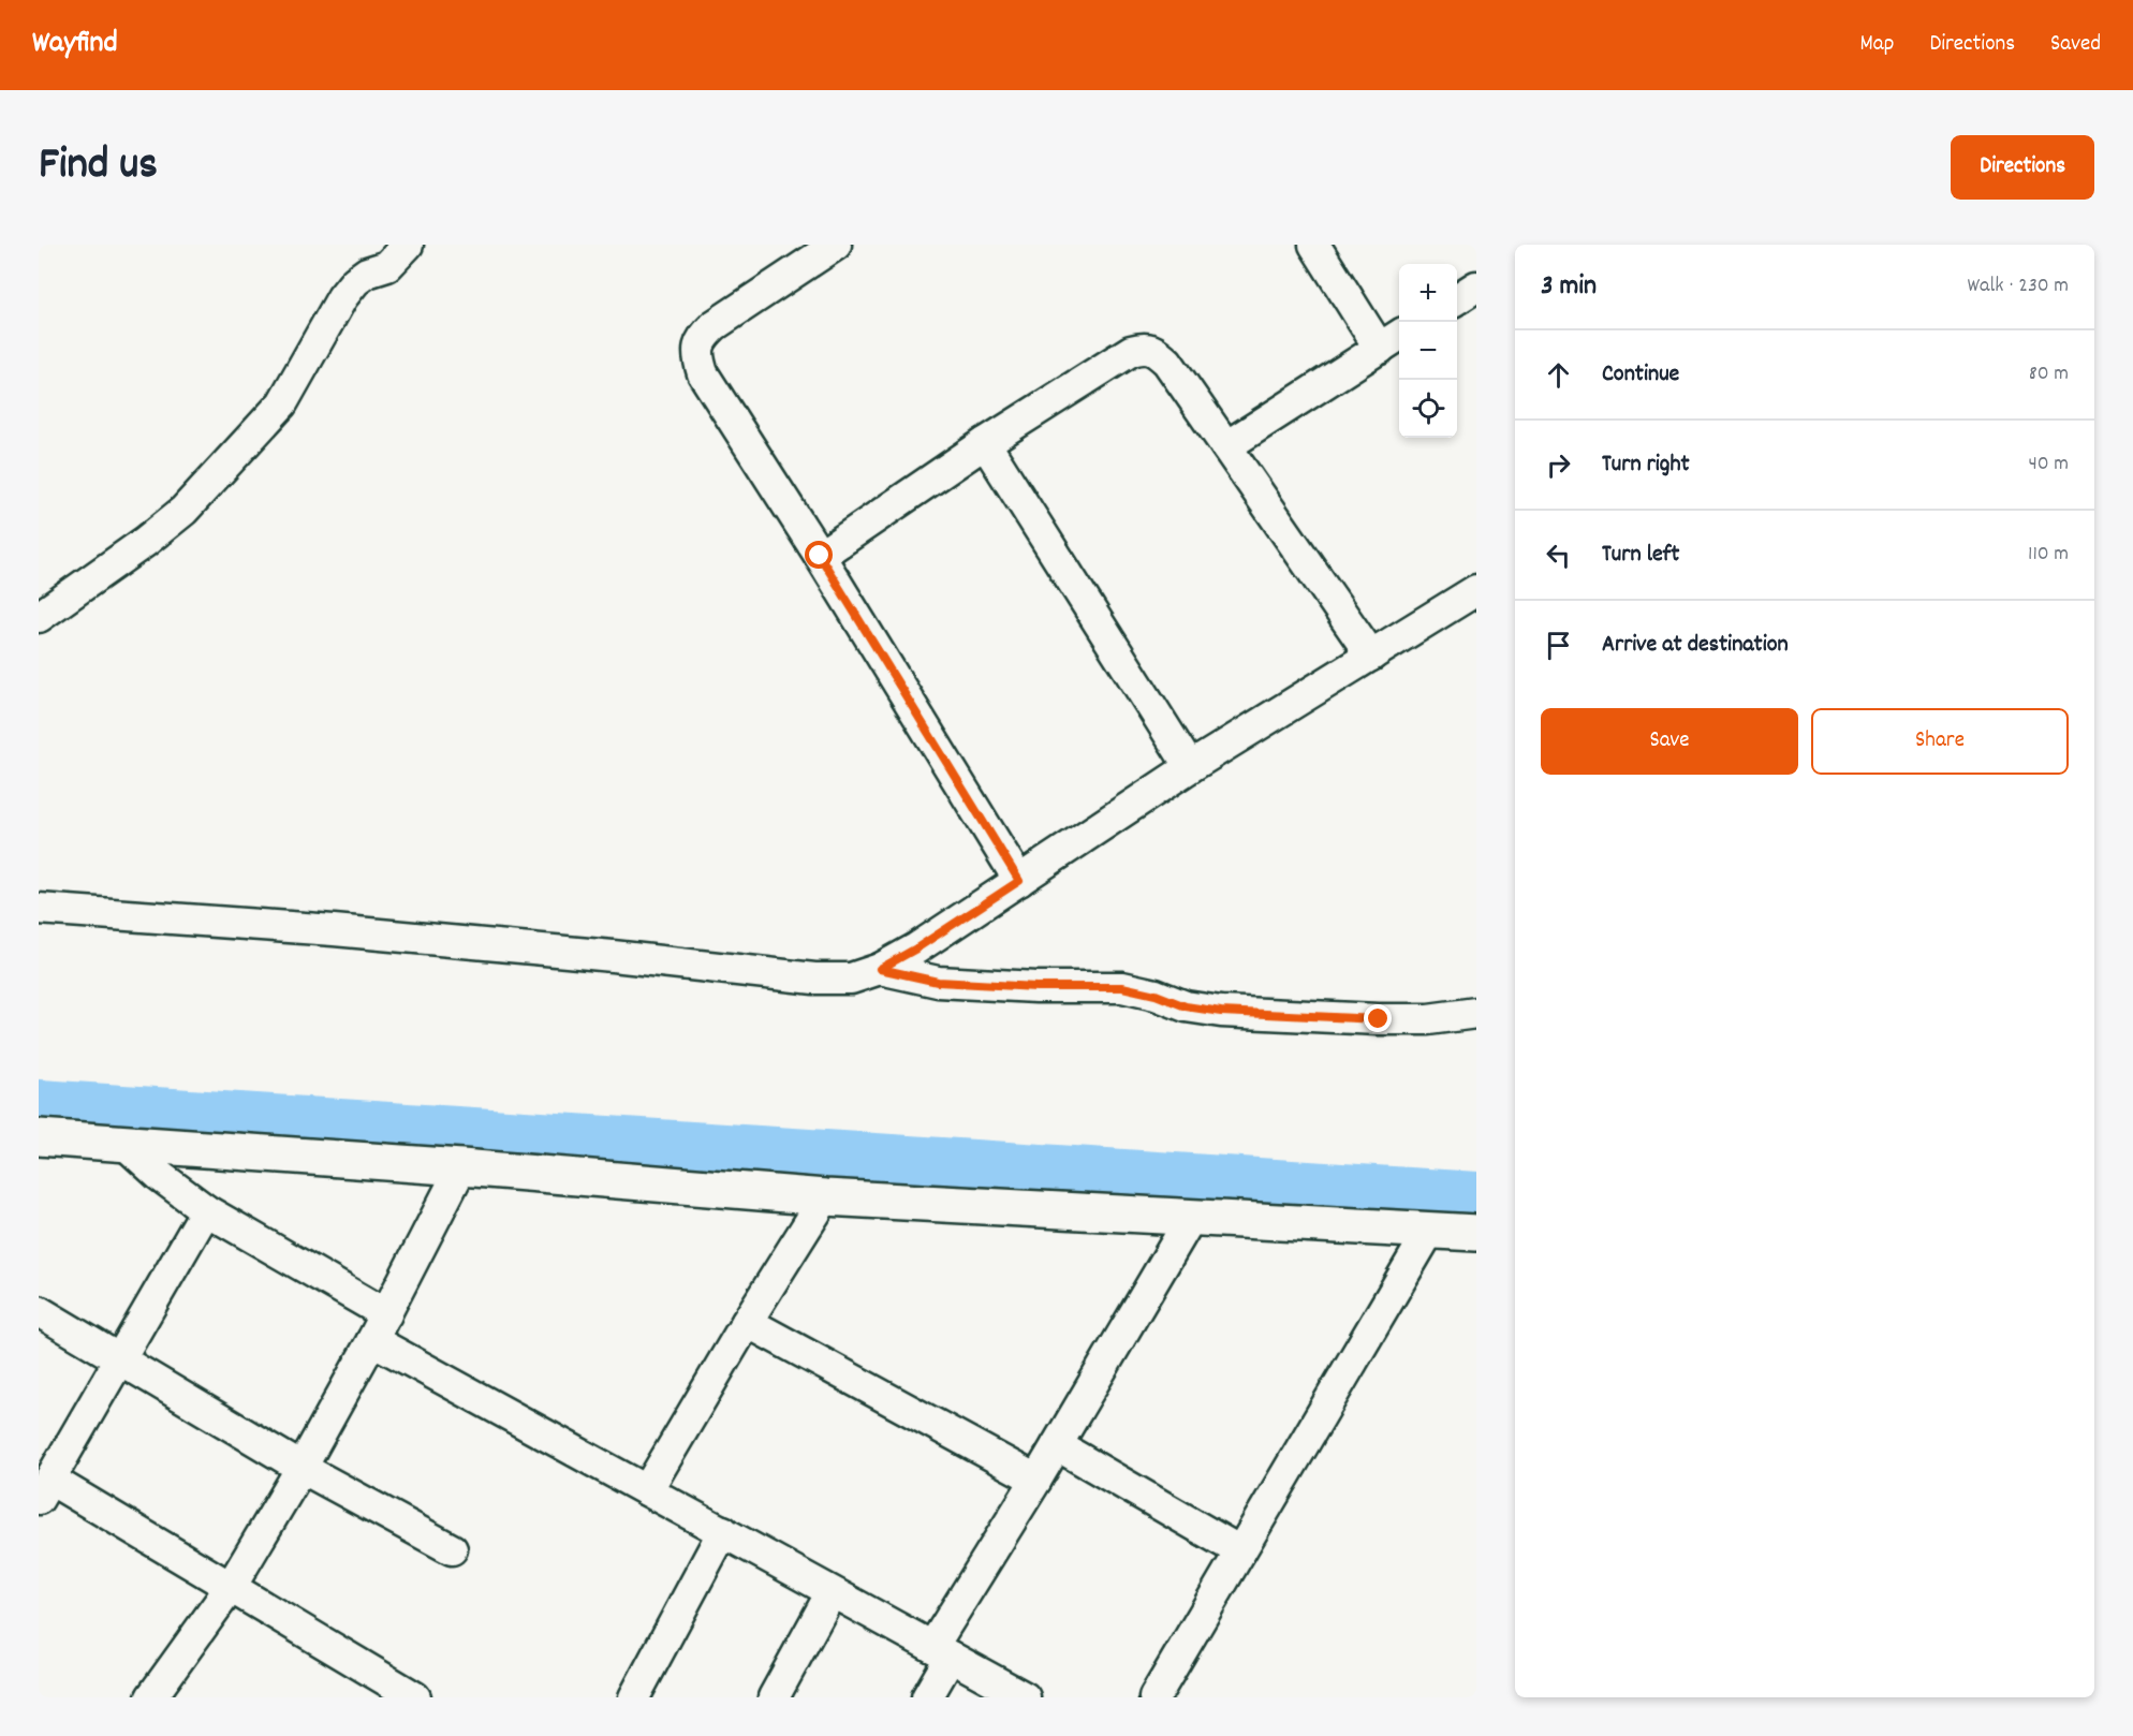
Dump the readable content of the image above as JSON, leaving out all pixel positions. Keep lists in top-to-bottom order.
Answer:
{
  "page": {
    "header": "Wayfind",
    "nav": ["Map", "Directions", "Saved"],
    "title": "Find us",
    "buttons": [
      "Directions",
      ["Save", "Share"]
    ],
    "heading": ["3 min", "Walk · 230 m"],
    "map_buttons": ["+", "−"],
    "list": [
      ["Continue", "80 m"],
      ["Turn right", "40 m"],
      ["Turn left", "110 m"],
      "Arrive at destination"
    ]
  }
}
